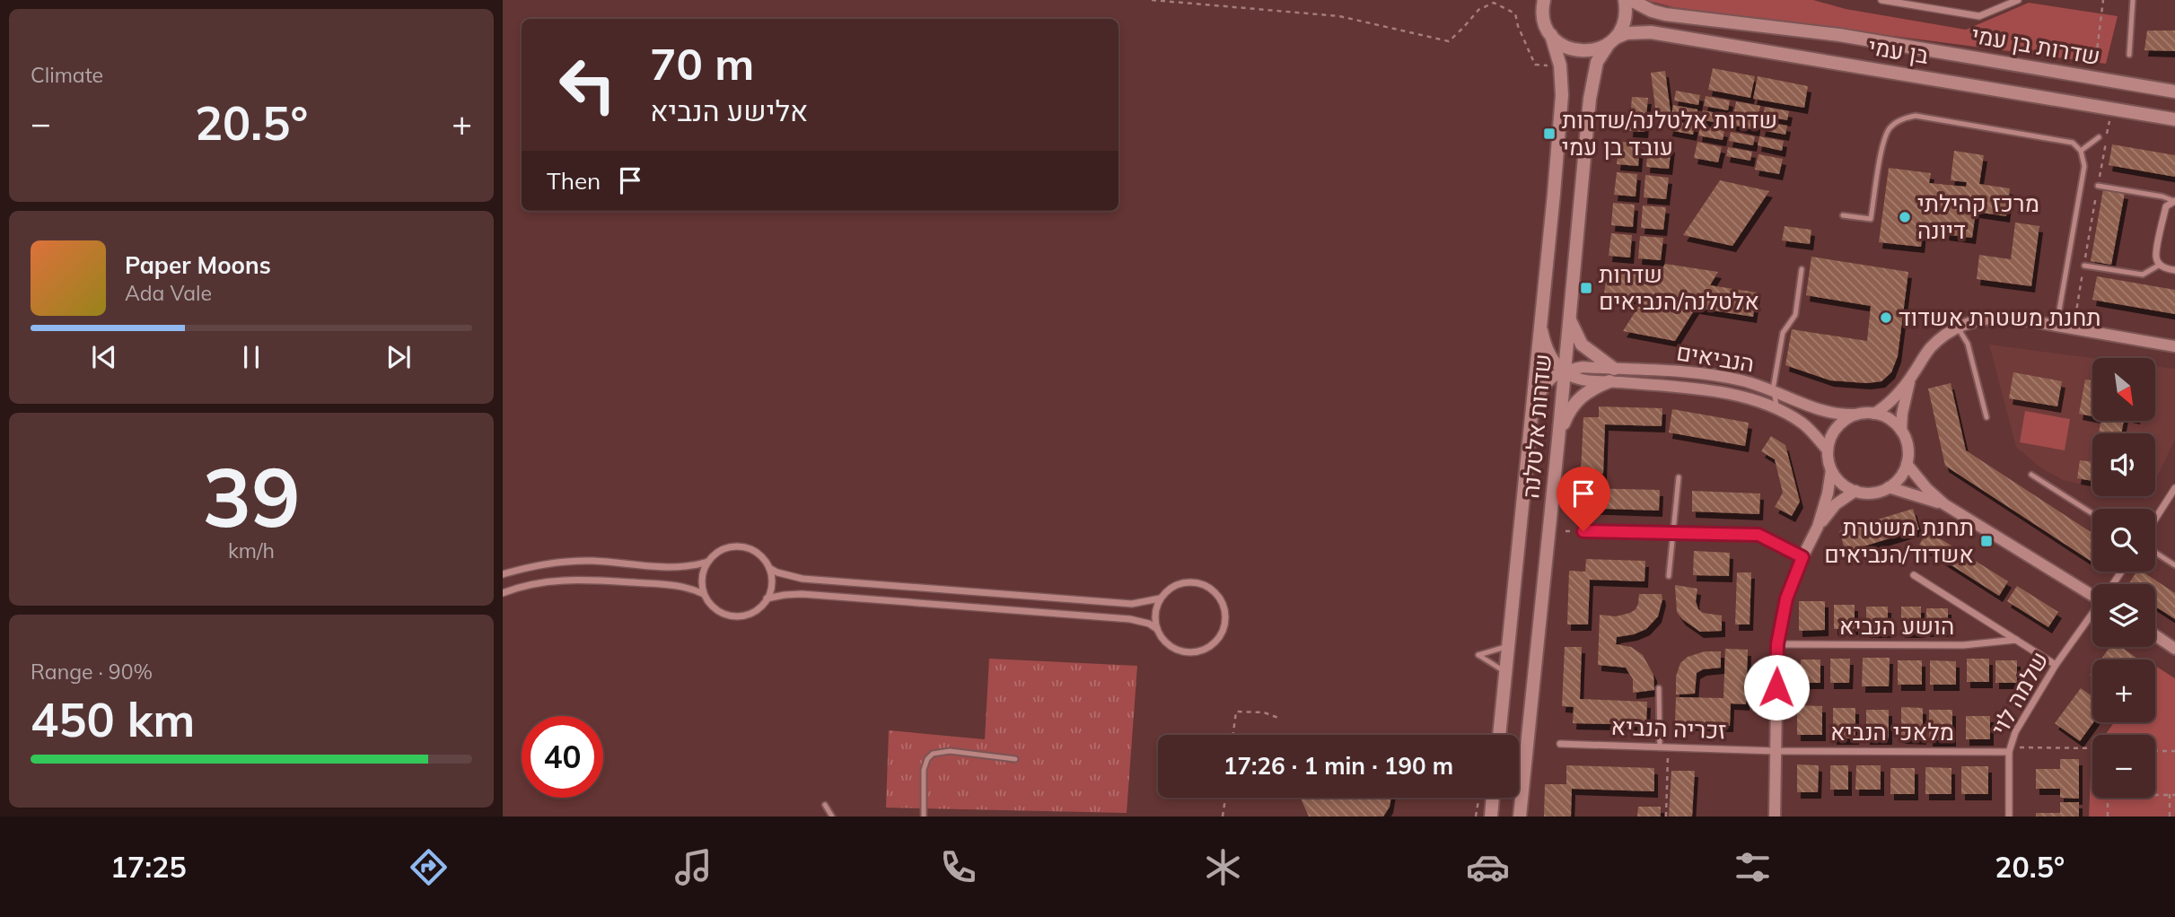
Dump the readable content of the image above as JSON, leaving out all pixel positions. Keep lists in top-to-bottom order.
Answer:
{
  "streets": {
    "main road": ["שדרות בן עמי", "בן עמי", "שדרות אלטלנה"],
    "street": [
      "הנביאים",
      "הושע הנביא",
      "שלמה לוי",
      "זכריה הנביא",
      "מלאכי הנביא"
    ]
  },
  "crossings": [
    ["בן עמי", "שדרות אלטלנה"],
    ["הנביאים", "שדרות אלטלנה"],
    ["הושע הנביא", "שלמה לוי"],
    ["שלמה לוי", "מלאכי הנביא"],
    ["זכריה הנביא", "מלאכי הנביא"]
  ],
  "places": {
    "transit": ["שדרות אלטלנה/שדרות עובד בן עמי", "שדרות אלטלנה/הנביאים", "תחנת משטרת אשדוד/הנביאים"],
    "other": ["מרכז קהילתי דיונה", "תחנת משטרת אשדוד"]
  },
  "north": "bottom right",
  "page": {
    "tile": [
      "Climate",
      ["39", "km/h"],
      ["Range · 90%", "450 km"]
    ],
    "turn": ["70 m", "אלישע הנביא"],
    "heat": ["−", "20.5°", "+"],
    "then": "Then",
    "song": ["Paper Moons", "Ada Vale"],
    "map_buttons": ["+", "−"],
    "limit": "40",
    "trip": "17:26 · 1 min · 190 m",
    "tabs": ["17:25", "20.5°"]
  }
}
